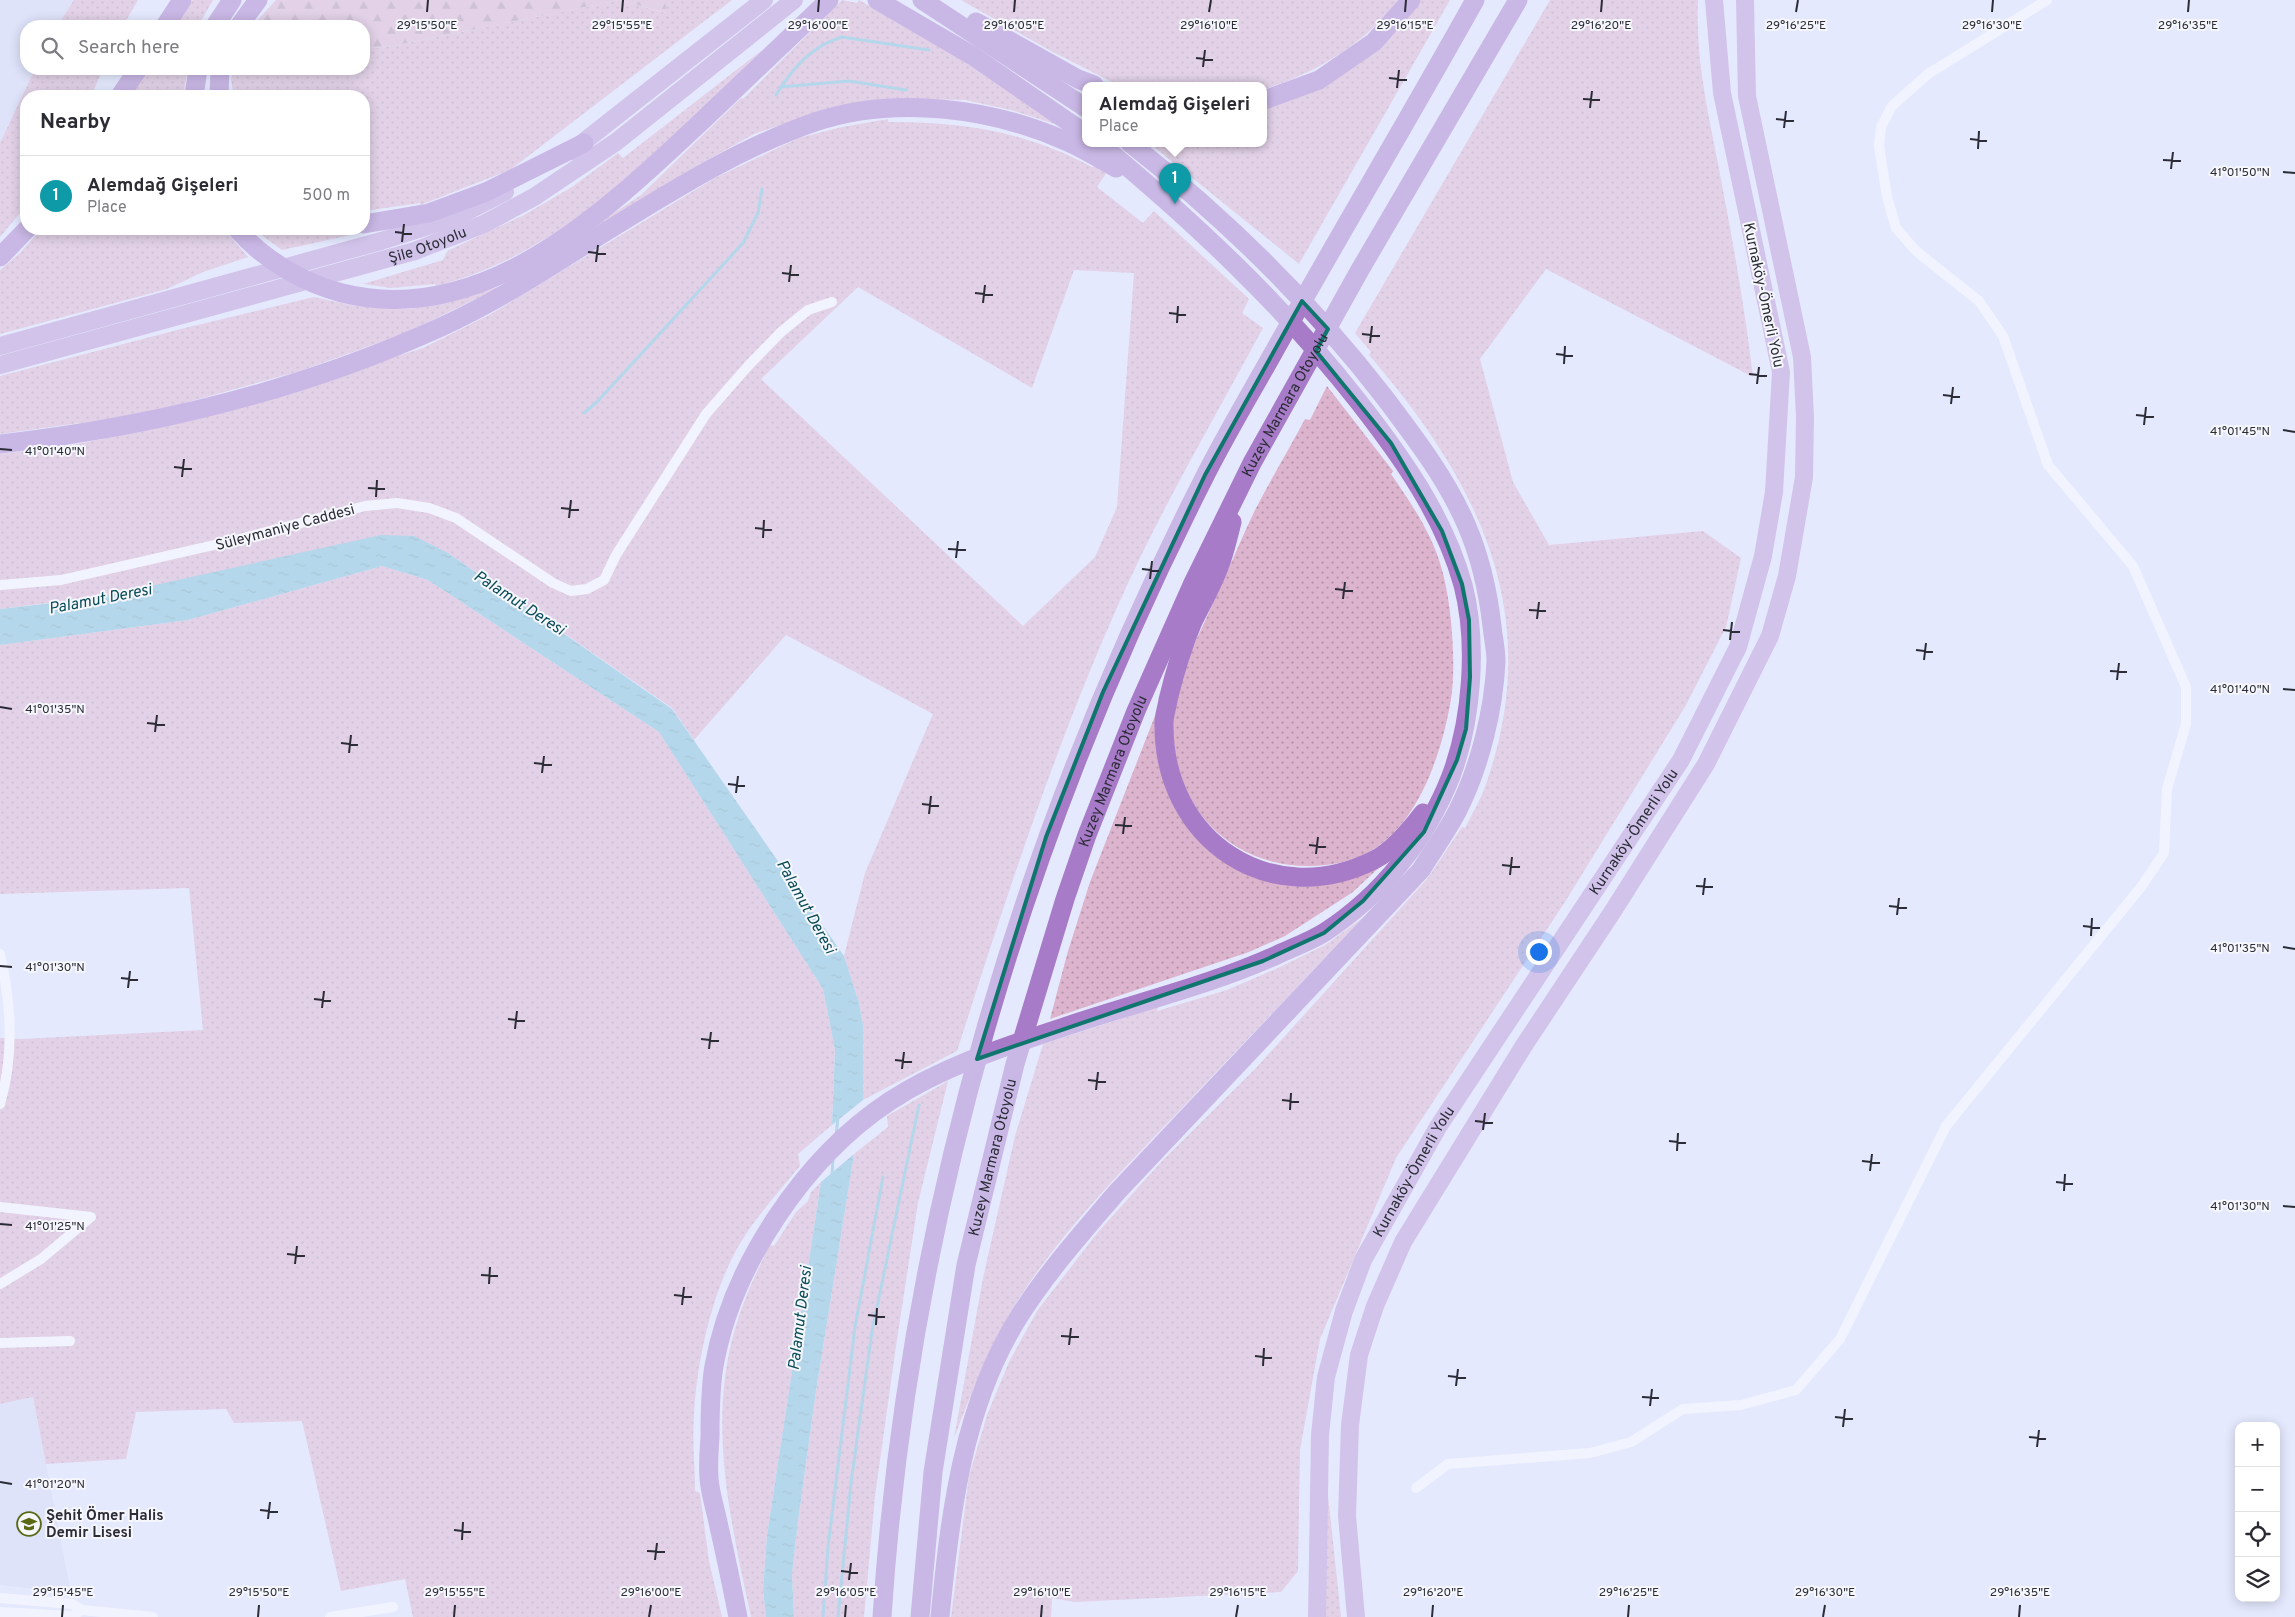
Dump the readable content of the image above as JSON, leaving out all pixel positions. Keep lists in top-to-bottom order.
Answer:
{
  "streets": {
    "highway": ["Şile Otoyolu", "Kurnaköy-Ömerli Yolu", "Kuzey Marmara Otoyolu"],
    "street": ["Süleymaniye Caddesi"]
  },
  "water": ["Palamut Deresi"],
  "places": {
    "school or university": ["Şehit Ömer Halis Demir Lisesi"]
  },
  "page": {
    "search": "Search here",
    "popup": ["Alemdağ Gişeleri", "Place"],
    "heading": "Nearby",
    "list": [
      {
        "mark": "1",
        "name": "Alemdağ Gişeleri",
        "note": "Place",
        "value": "500 m"
      }
    ],
    "pins": "1",
    "map_buttons": ["+", "−"]
  },
  "coordinates": [
    "29°15'50\"E",
    "29°15'55\"E",
    "29°16'00\"E",
    "29°16'05\"E",
    "29°16'10\"E",
    "29°16'15\"E",
    "29°16'20\"E",
    "29°16'25\"E",
    "29°16'30\"E",
    "29°16'35\"E",
    "41°01'50\"N",
    "41°01'45\"N",
    "41°01'40\"N",
    "41°01'35\"N",
    "41°01'30\"N",
    "41°01'25\"N",
    "41°01'20\"N",
    "29°15'45\"E"
  ]
}
